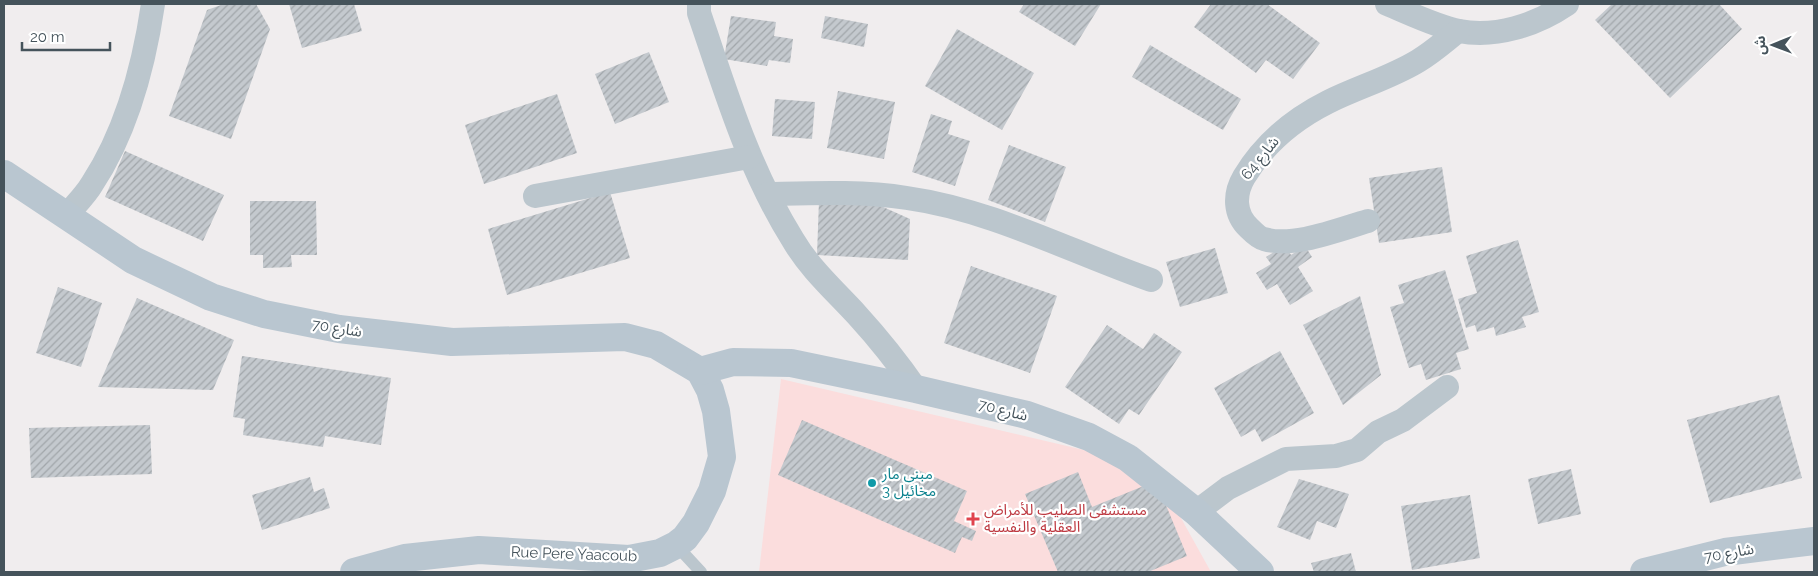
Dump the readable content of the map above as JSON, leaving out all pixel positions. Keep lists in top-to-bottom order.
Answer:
{
  "streets": {
    "street": ["شارع 64", "شارع 70", "Rue Pere Yaacoub"]
  },
  "crossings": [
    ["شارع 70", "Rue Pere Yaacoub"]
  ],
  "places": {
    "other": ["مبنى مار مخائيل 3"],
    "health": ["مستشفى الصليب للأمراض العقلية والنفسية"]
  },
  "scale_bar": "20 m",
  "north": "left"
}
